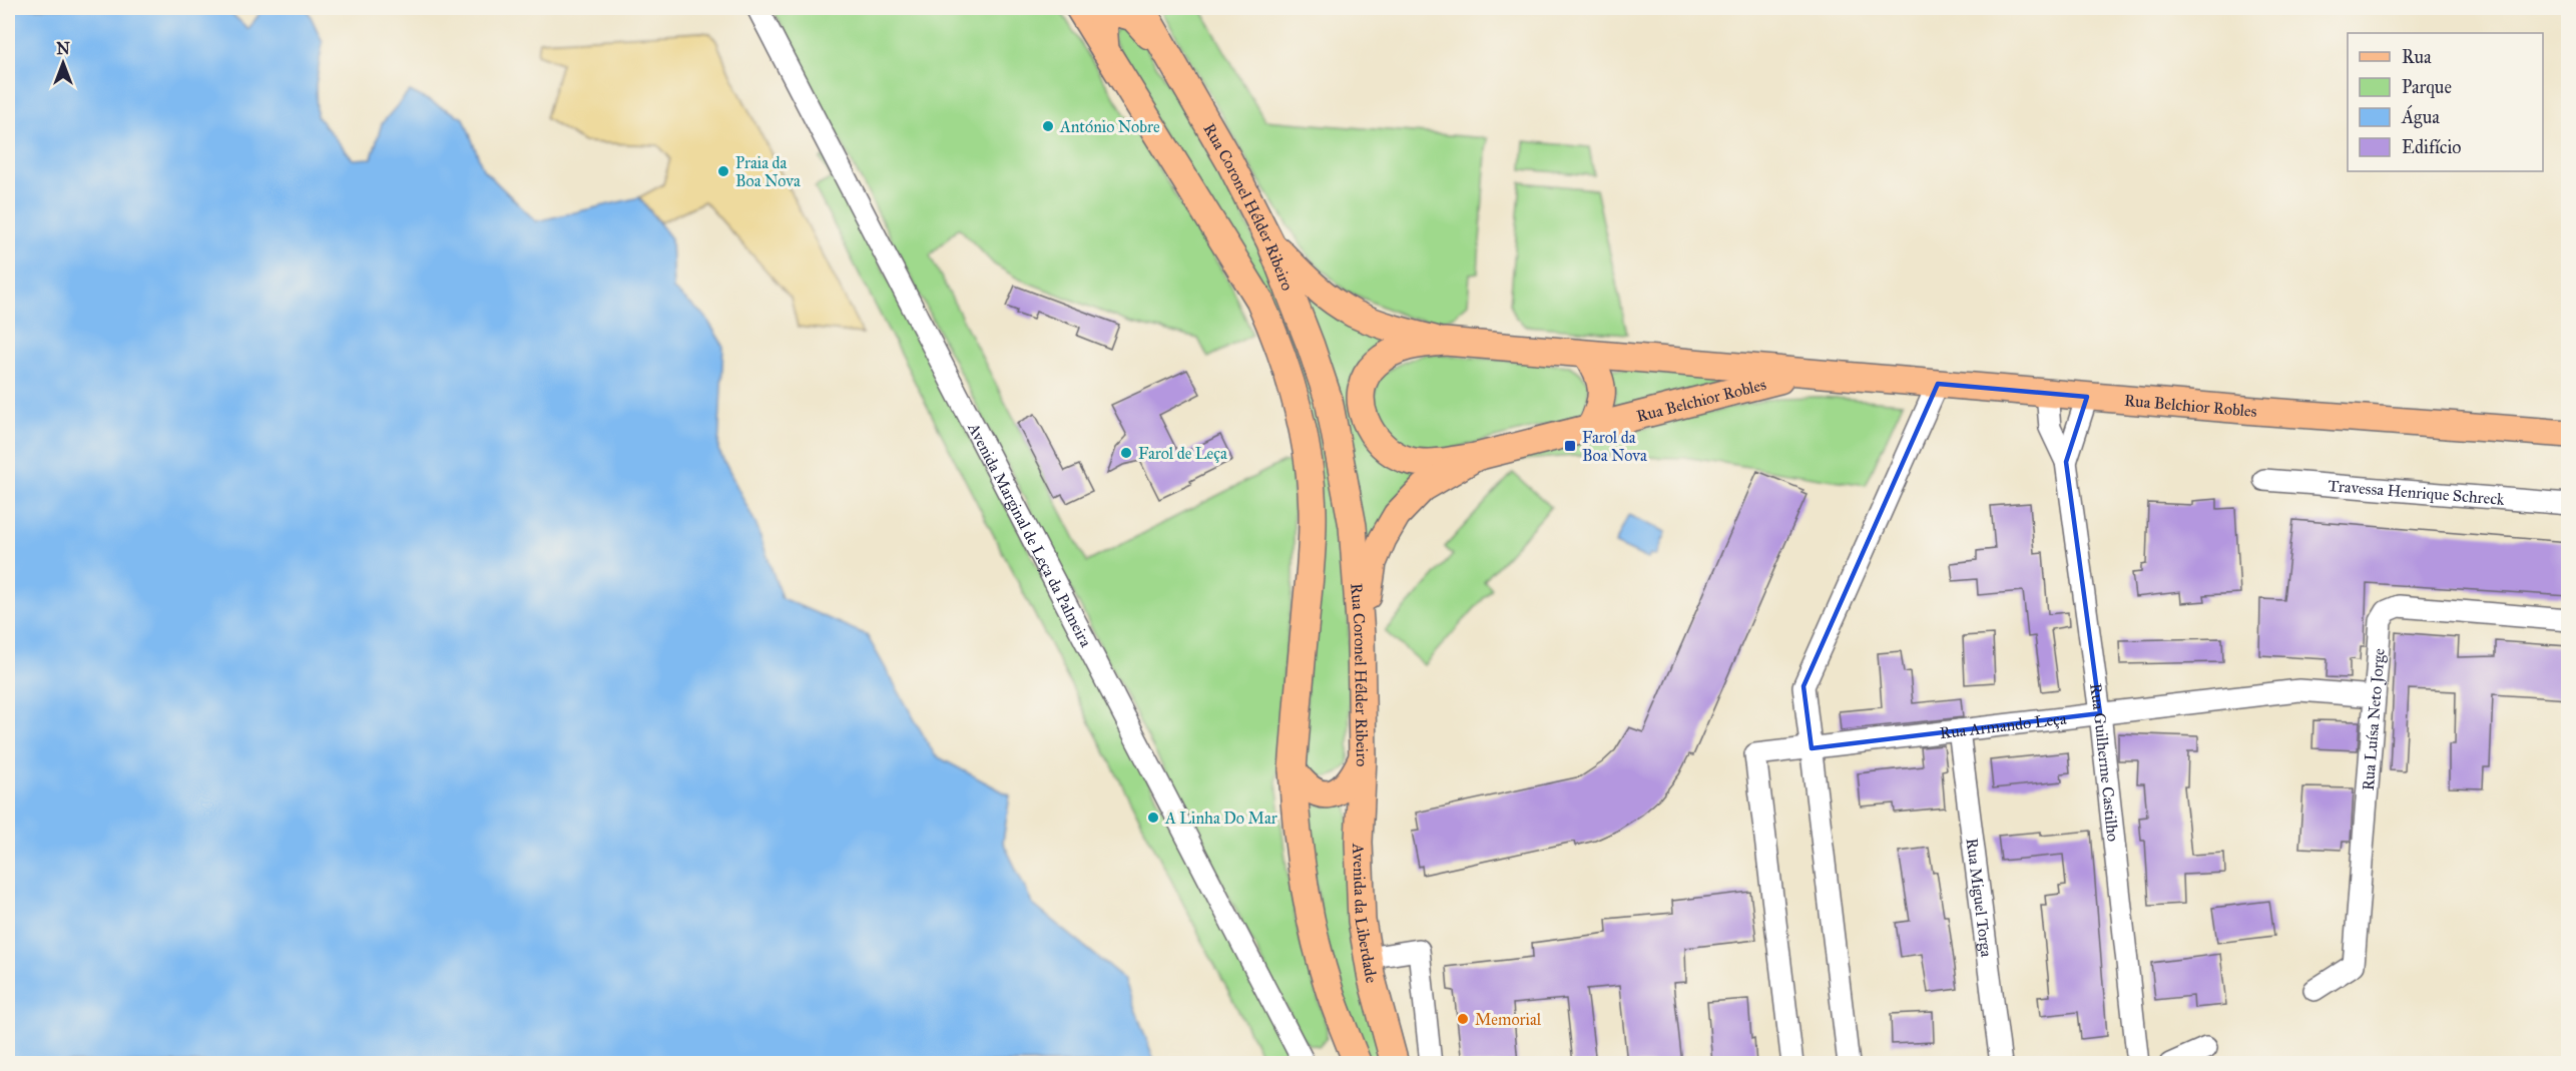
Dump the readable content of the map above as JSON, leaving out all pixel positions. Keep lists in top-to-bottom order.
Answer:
{
  "streets": {
    "main road": ["Rua Coronel Hélder Ribeiro", "Rua Belchior Robles", "Avenida da Liberdade"],
    "street": [
      "Travessa Henrique Schreck",
      "Avenida Marginal de Leça da Palmeira",
      "Rua Luísa Neto Jorge",
      "Rua Armando Leça",
      "Rua Guilherme Castilho",
      "Rua Miguel Torga"
    ]
  },
  "crossings": [
    ["Rua Coronel Hélder Ribeiro", "Rua Belchior Robles"],
    ["Rua Coronel Hélder Ribeiro", "Avenida da Liberdade"],
    ["Rua Belchior Robles", "Rua Guilherme Castilho"],
    ["Rua Luísa Neto Jorge", "Rua Armando Leça"],
    ["Rua Armando Leça", "Rua Guilherme Castilho"],
    ["Rua Armando Leça", "Rua Miguel Torga"]
  ],
  "places": {
    "other": [
      "António Nobre",
      "Praia da Boa Nova",
      "Farol de Leça",
      "A Linha Do Mar",
      "Memorial"
    ],
    "transit": ["Farol da Boa Nova"]
  },
  "legend": [
    "Rua",
    "Parque",
    "Água",
    "Edifício"
  ],
  "north": "top"
}
